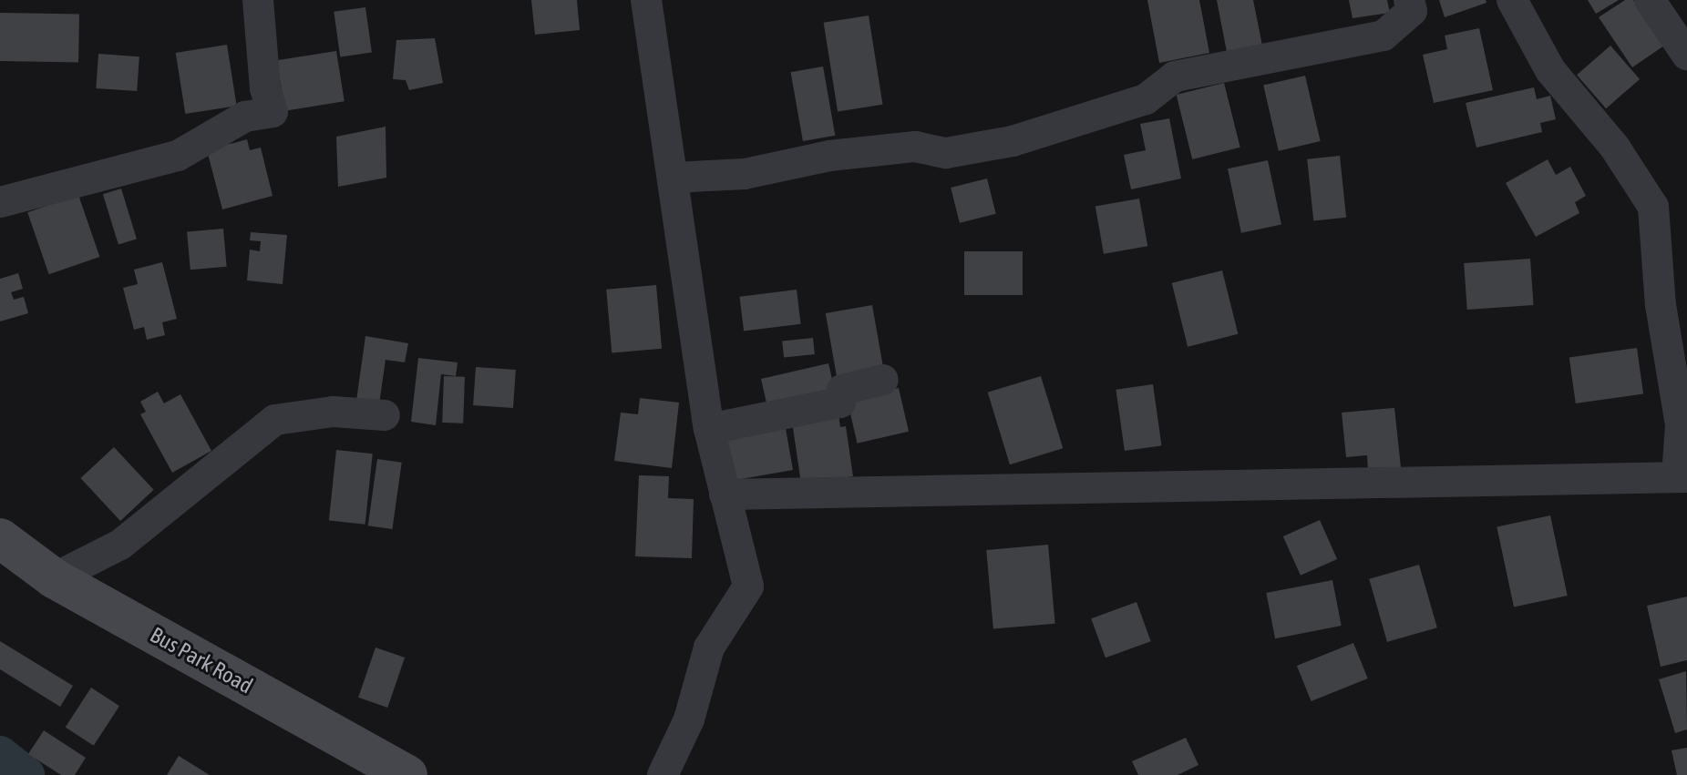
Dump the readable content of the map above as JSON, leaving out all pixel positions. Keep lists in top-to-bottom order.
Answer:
{
  "streets": {
    "main road": ["Bus Park Road"]
  }
}
